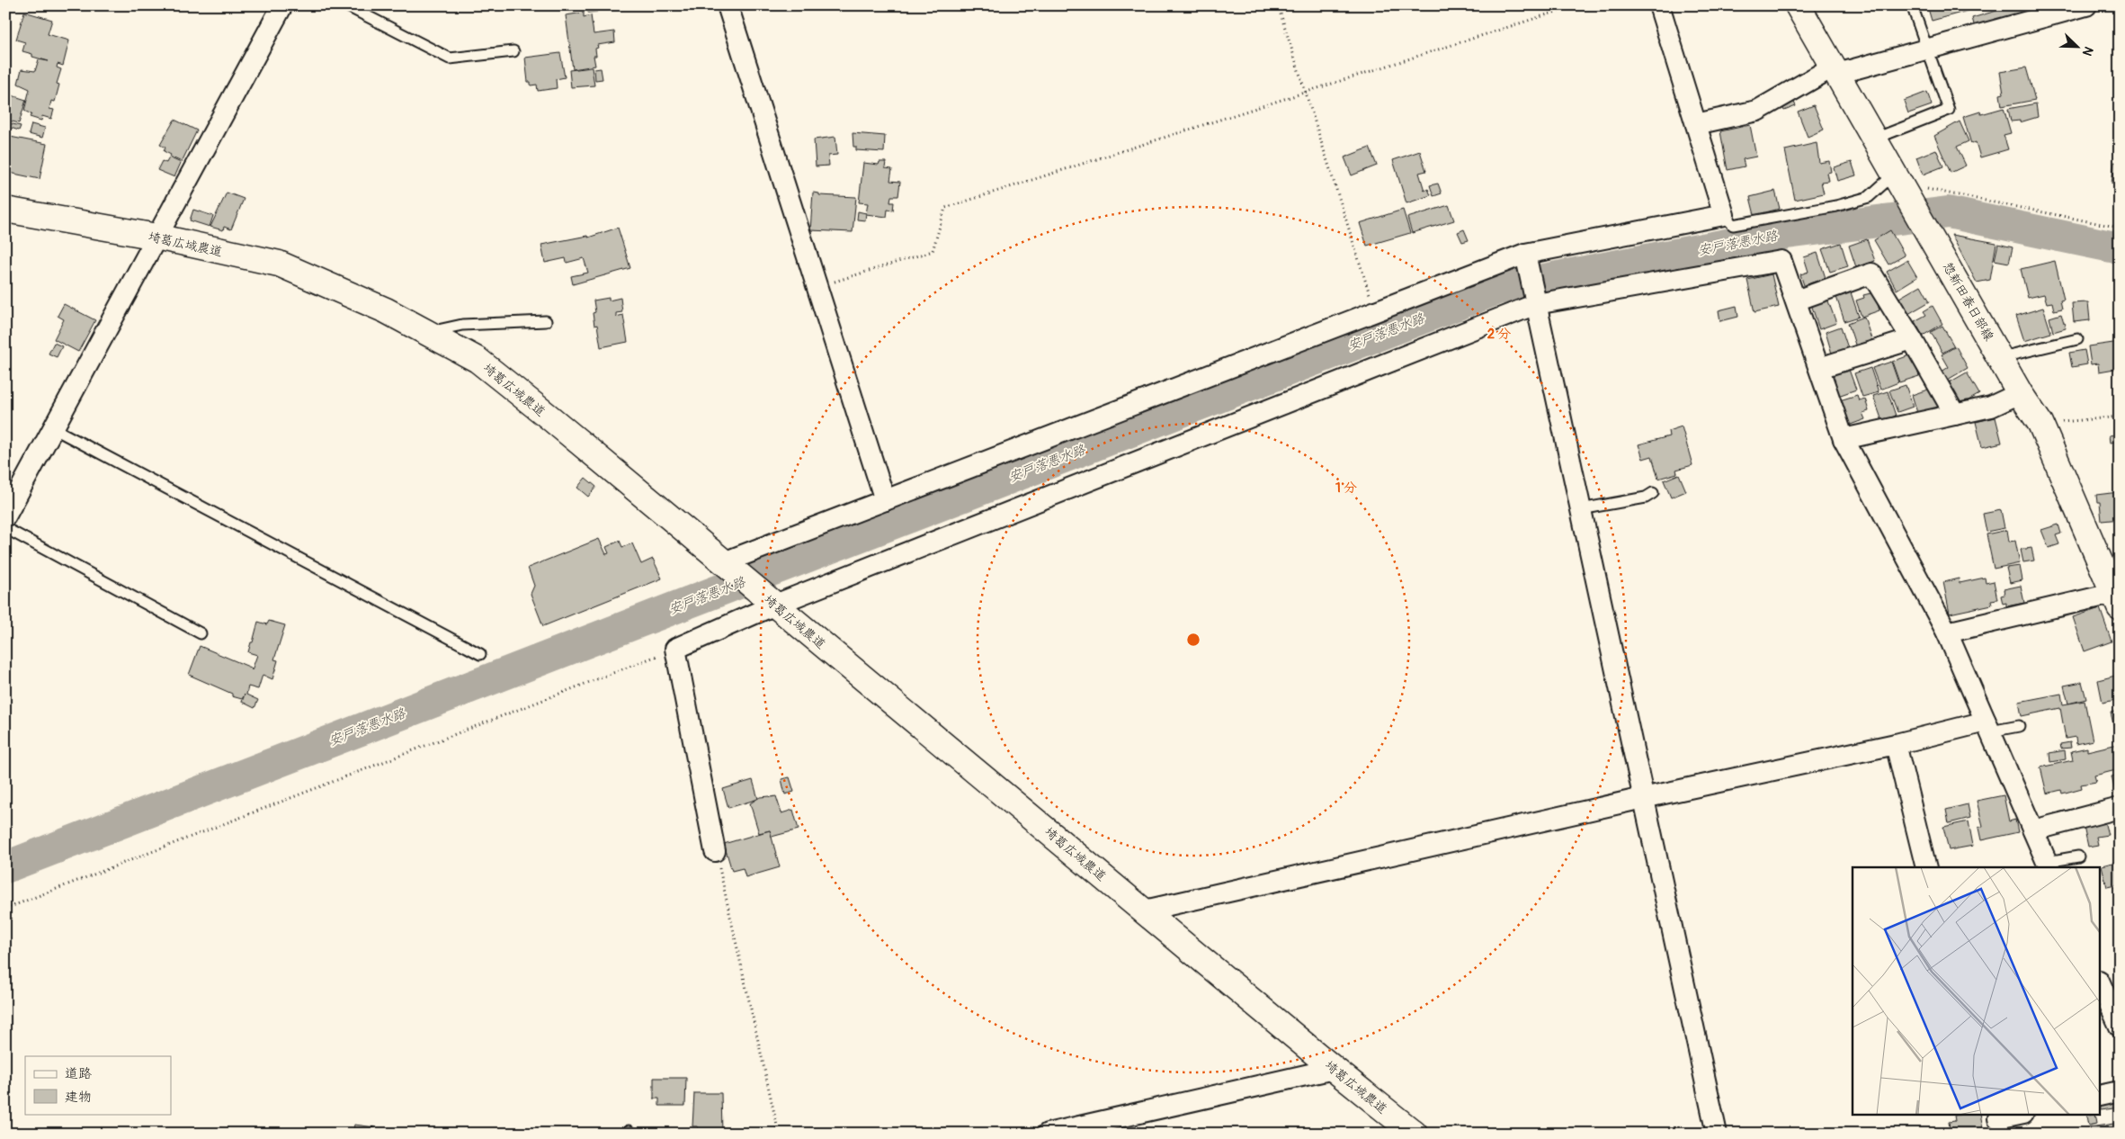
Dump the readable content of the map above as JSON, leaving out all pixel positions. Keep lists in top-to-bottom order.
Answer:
{
  "streets": {
    "street": ["埼葛広域農道", "惣新田春日部線"]
  },
  "water": ["安戸落悪水路"],
  "legend": ["道路", "建物"],
  "north": "bottom right",
  "rings": ["2 分", "1 分"]
}
